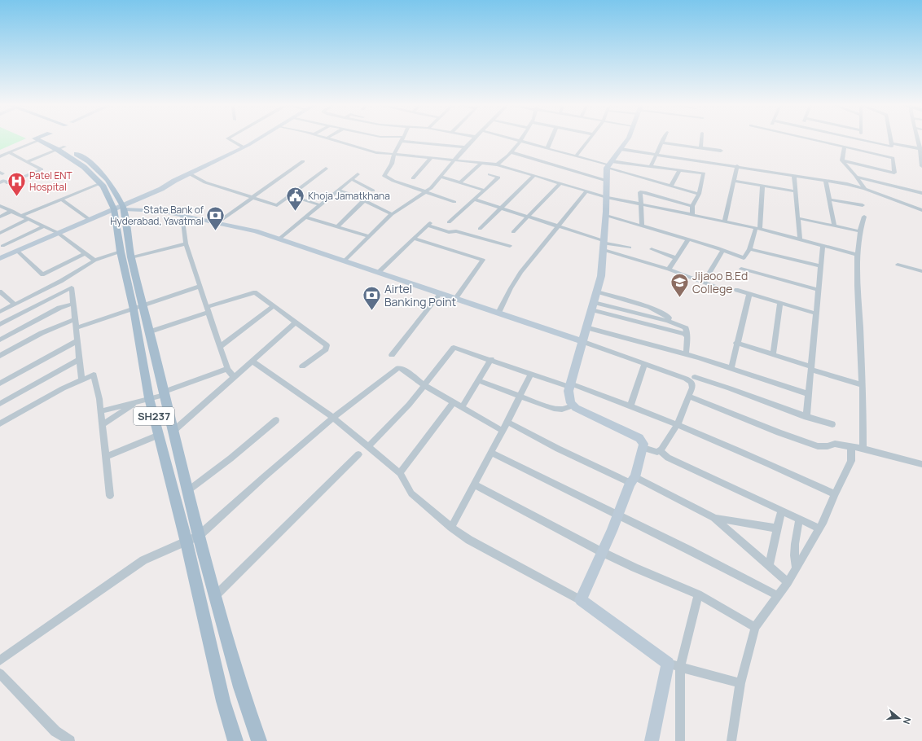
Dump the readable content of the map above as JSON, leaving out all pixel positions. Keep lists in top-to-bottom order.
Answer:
{
  "streets": {
    "main road": ["SH237"]
  },
  "places": {
    "hospital": ["Patel ENT Hospital"],
    "public building": ["Khoja Jamatkhana"],
    "bank": ["State Bank of Hyderabad, Yavatmal", "Airtel Banking Point"],
    "school or university": ["Jijaoo B.Ed College"]
  },
  "north": "right"
}
